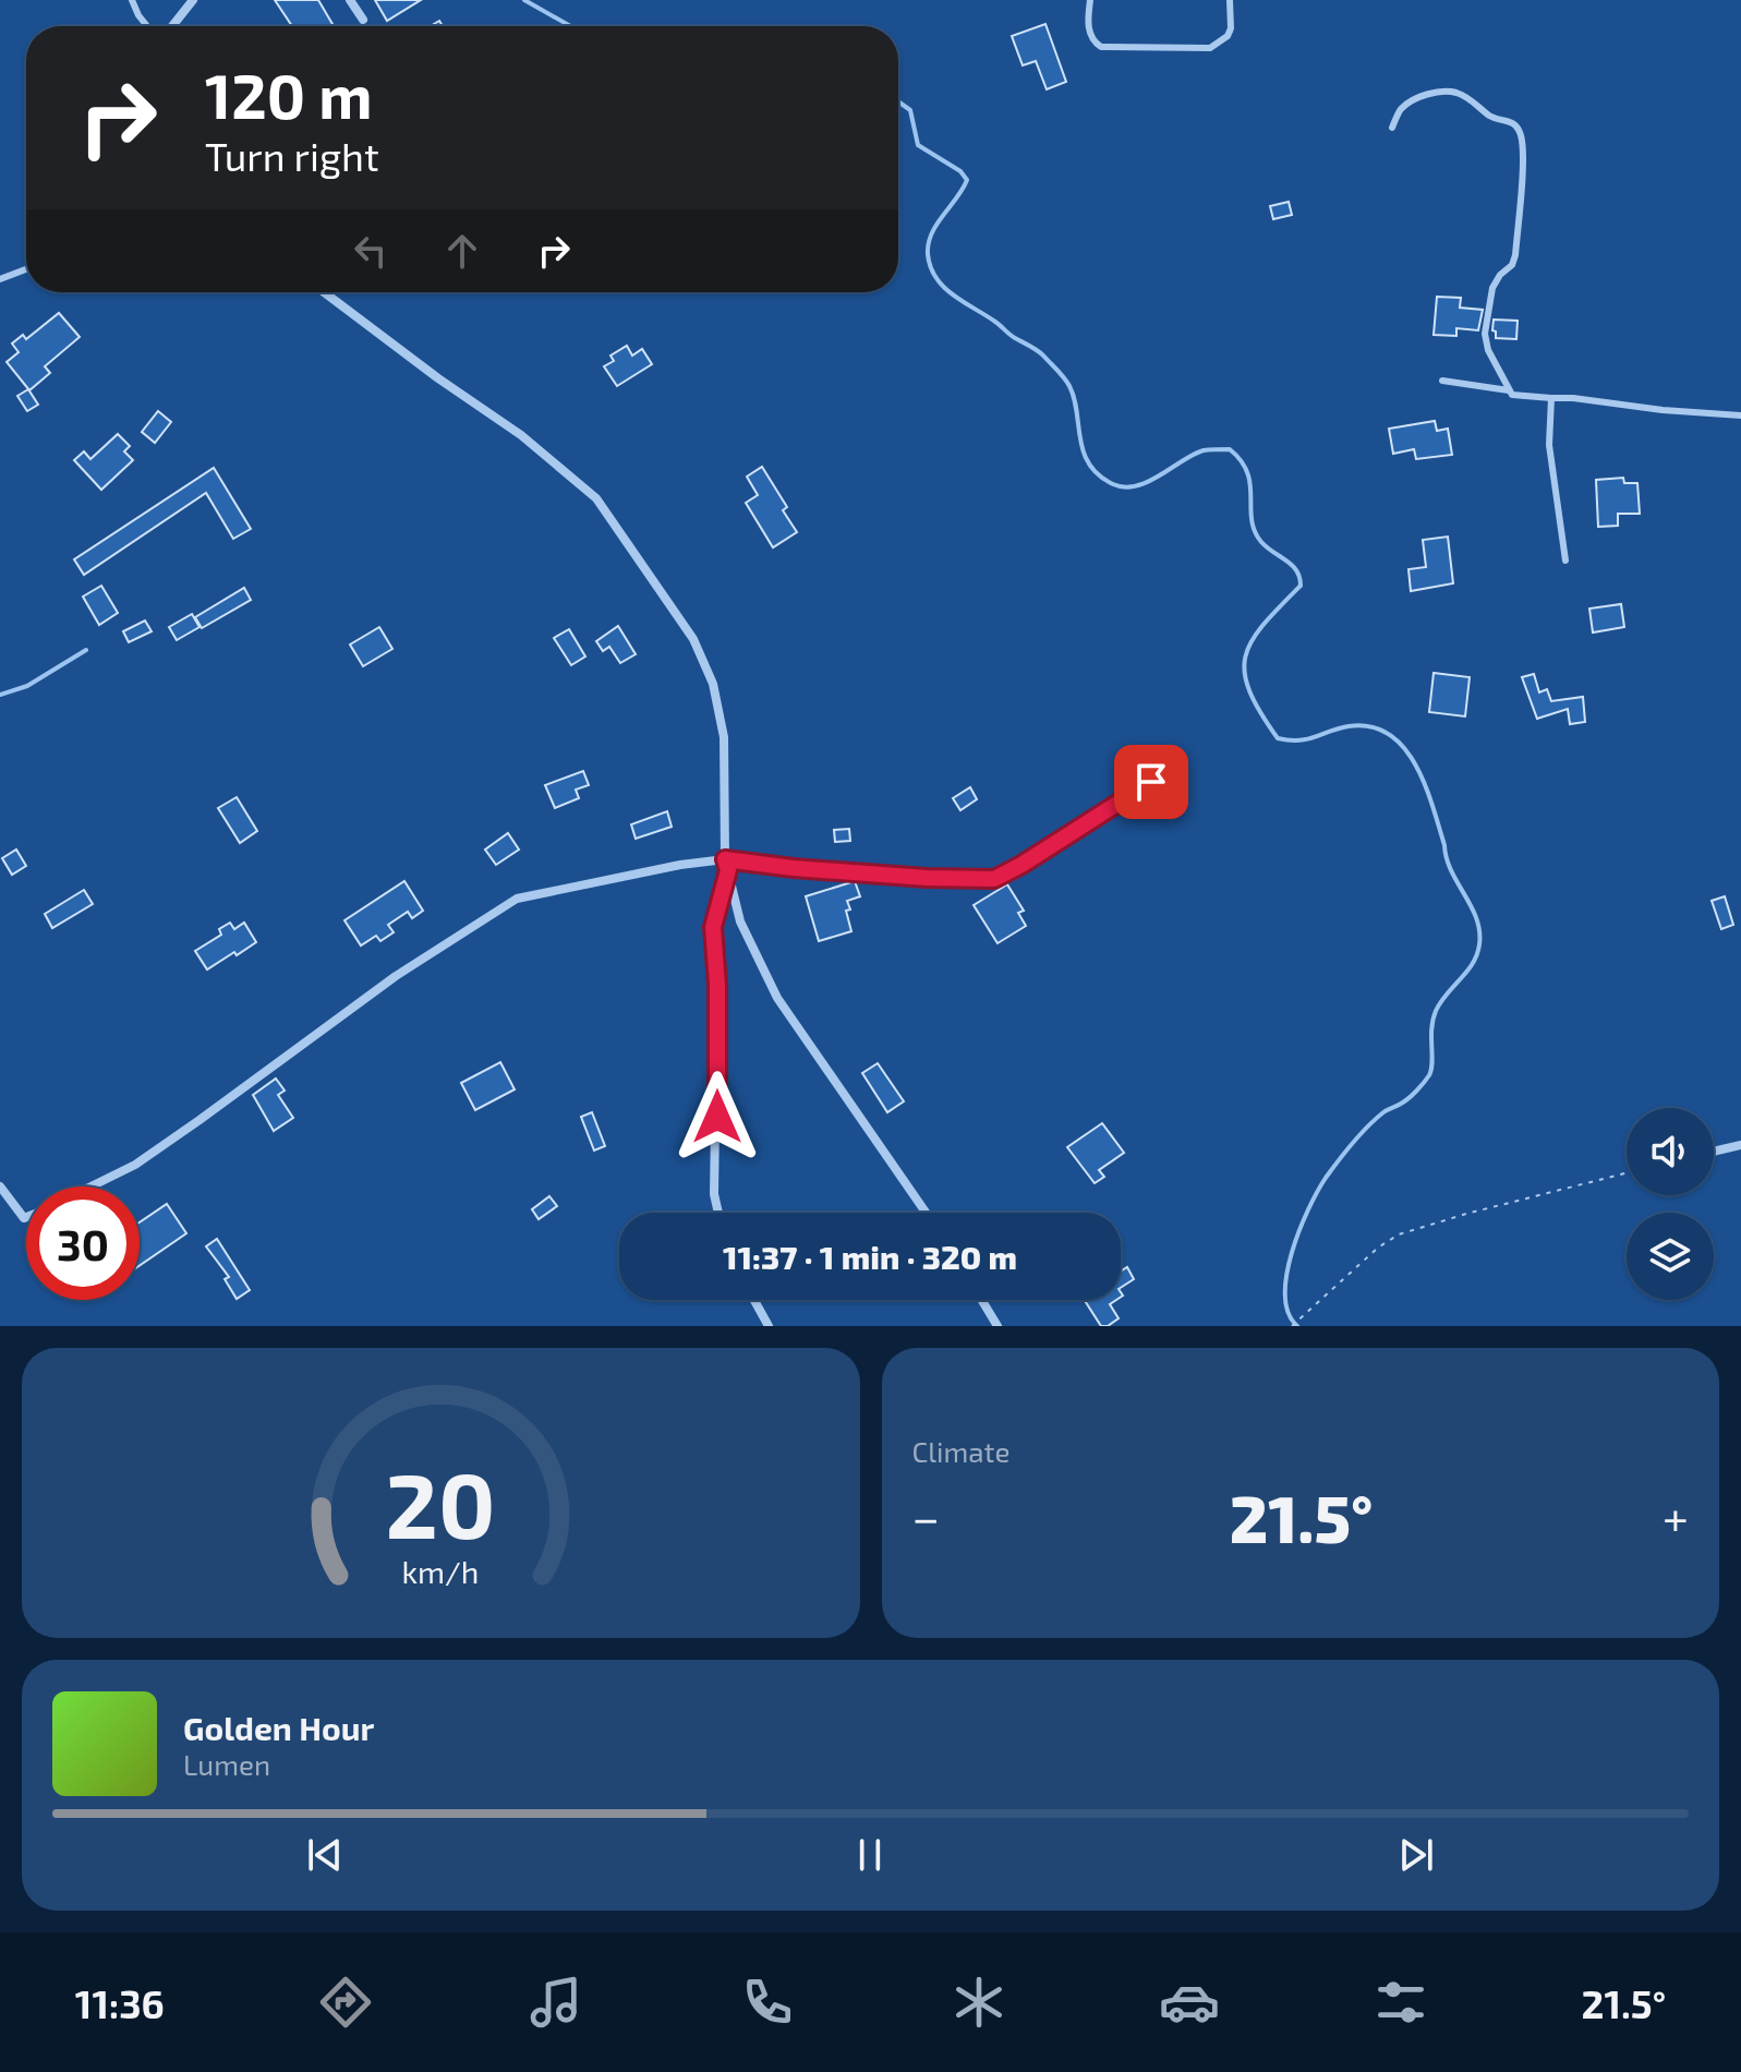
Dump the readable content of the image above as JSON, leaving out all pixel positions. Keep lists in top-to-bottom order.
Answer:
{
  "page": {
    "turn": ["120 m", "Turn right"],
    "limit": "30",
    "trip": "11:37 · 1 min · 320 m",
    "tile": "Climate",
    "heat": ["−", "21.5°", "+"],
    "song": ["Golden Hour", "Lumen"],
    "tabs": ["11:36", "21.5°"],
    "gauge": ["20", "km/h"]
  }
}
